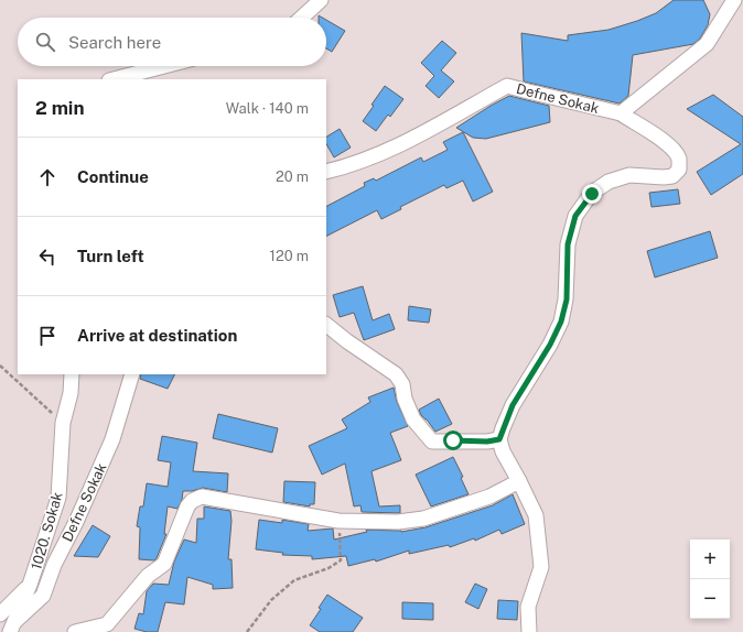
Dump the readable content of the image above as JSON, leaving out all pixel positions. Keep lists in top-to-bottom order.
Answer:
{
  "streets": {
    "street": ["Defne Sokak", "1020. Sokak"]
  },
  "crossings": [
    ["Defne Sokak", "1020. Sokak"]
  ],
  "page": {
    "search": "Search here",
    "heading": ["2 min", "Walk · 140 m"],
    "list": [
      ["Continue", "20 m"],
      ["Turn left", "120 m"],
      "Arrive at destination"
    ],
    "map_buttons": ["+", "−"]
  }
}
